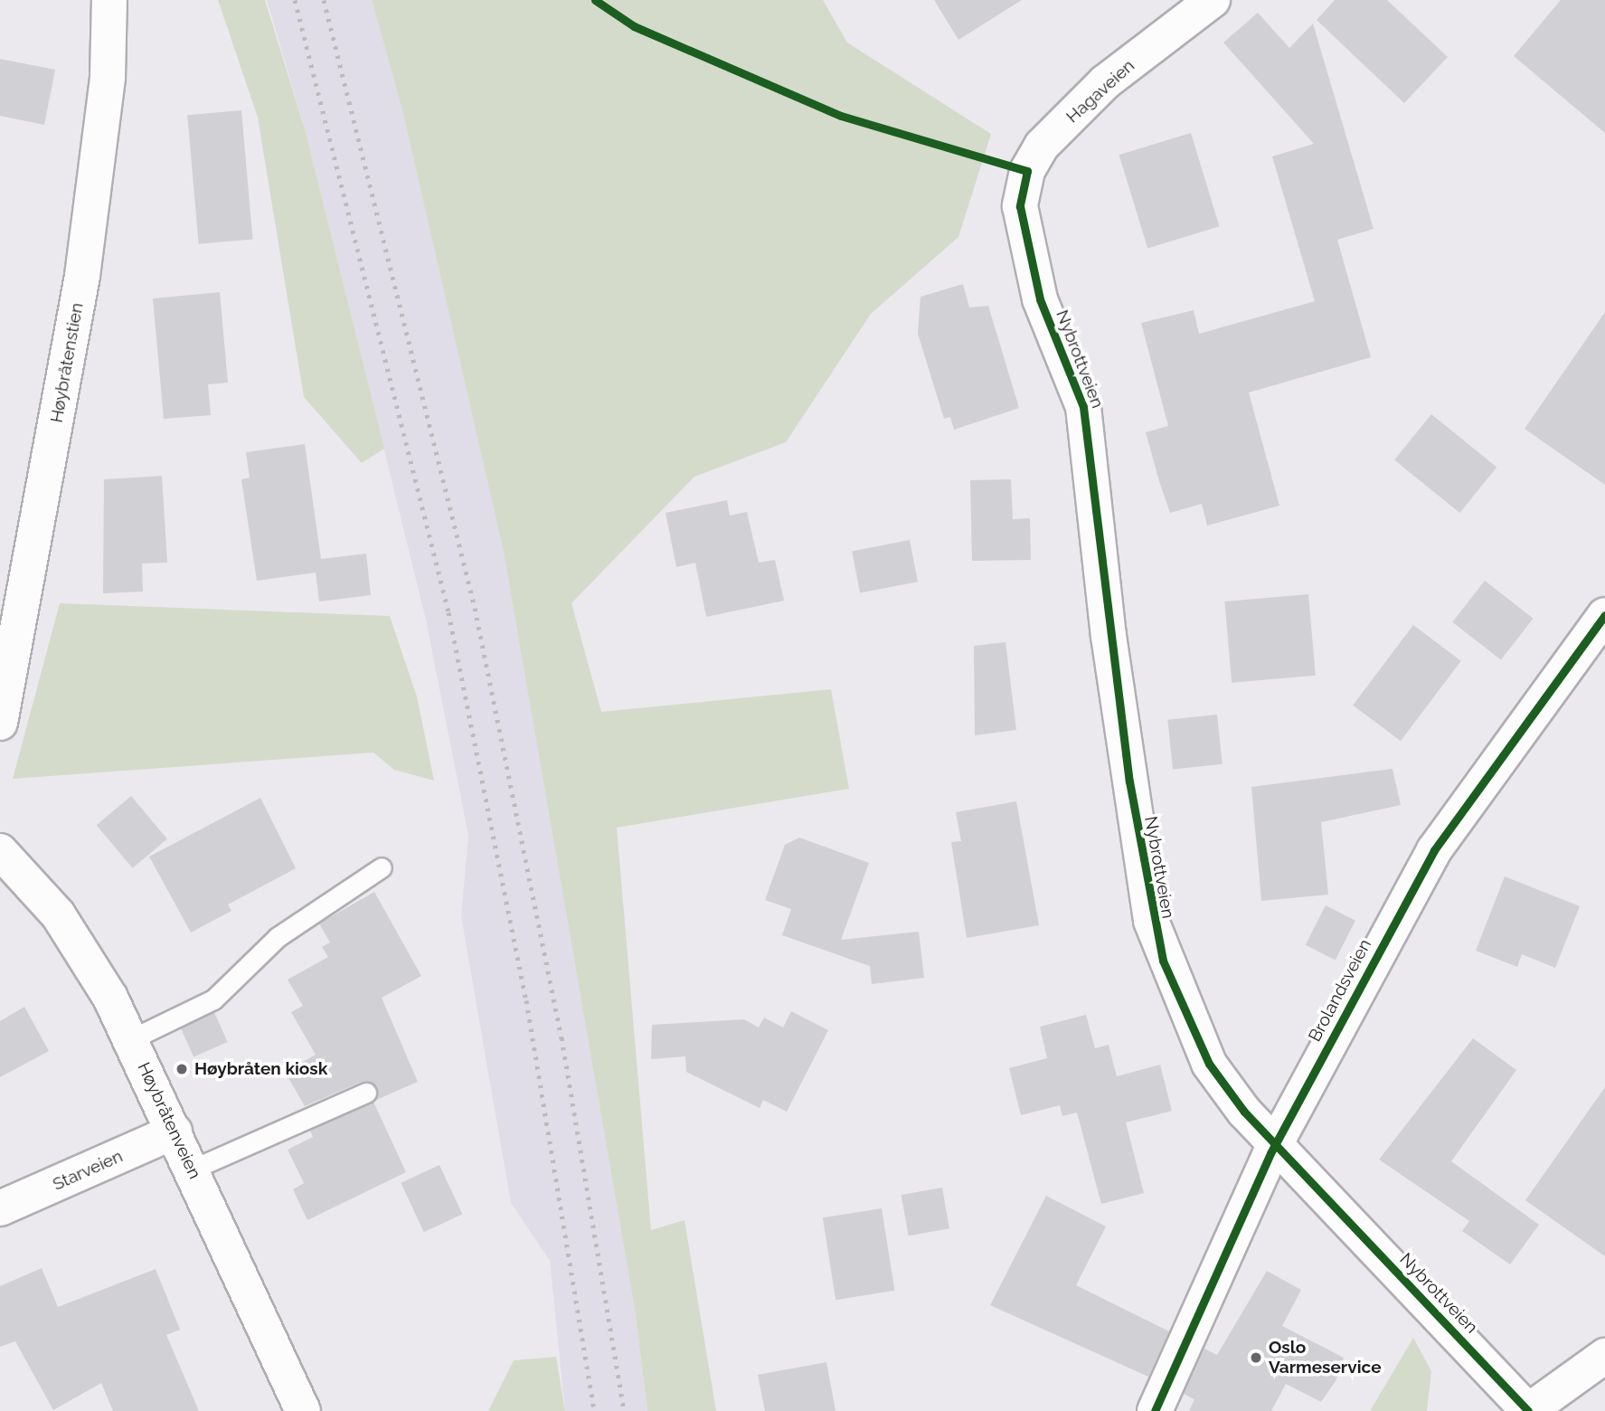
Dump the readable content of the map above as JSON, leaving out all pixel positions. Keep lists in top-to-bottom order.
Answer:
{
  "streets": {
    "street": [
      "Hagaveien",
      "Nybrottveien",
      "Høybråtenstien",
      "Brolandsveien",
      "Høybråtenveien",
      "Starveien"
    ]
  },
  "crossings": [
    ["Hagaveien", "Nybrottveien"],
    ["Nybrottveien", "Brolandsveien"],
    ["Høybråtenveien", "Starveien"]
  ],
  "places": ["Høybråten kiosk", "Oslo Varmeservice"]
}
